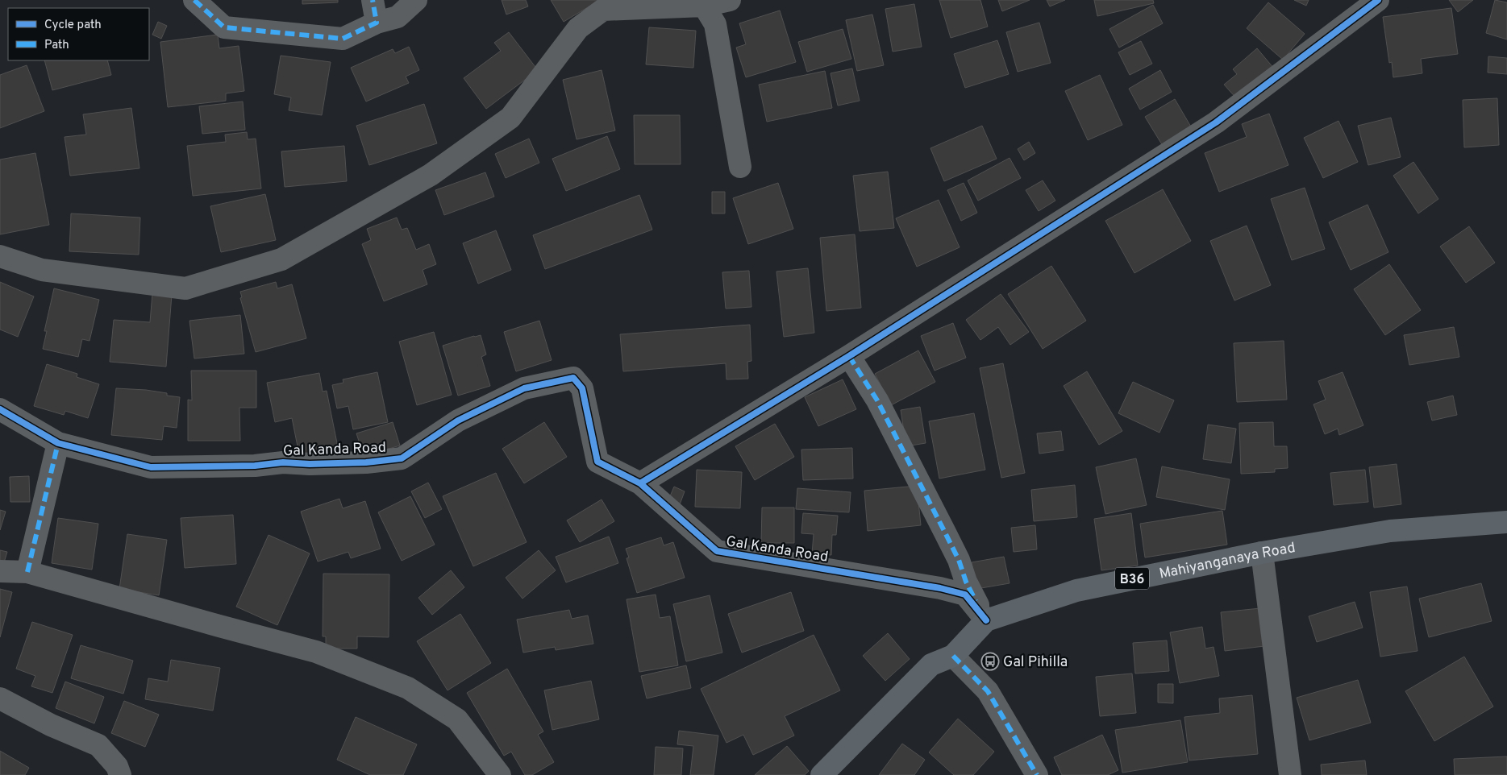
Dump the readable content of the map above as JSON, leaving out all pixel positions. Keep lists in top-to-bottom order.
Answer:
{
  "streets": {
    "main road": ["Mahiyanganaya Road", "B36"],
    "street": ["Gal Kanda Road"]
  },
  "crossings": [
    ["Gal Kanda Road", "Mahiyanganaya Road"]
  ],
  "places": {
    "bus stop": ["Gal Pihilla"]
  },
  "legend": ["Cycle path", "Path"]
}
